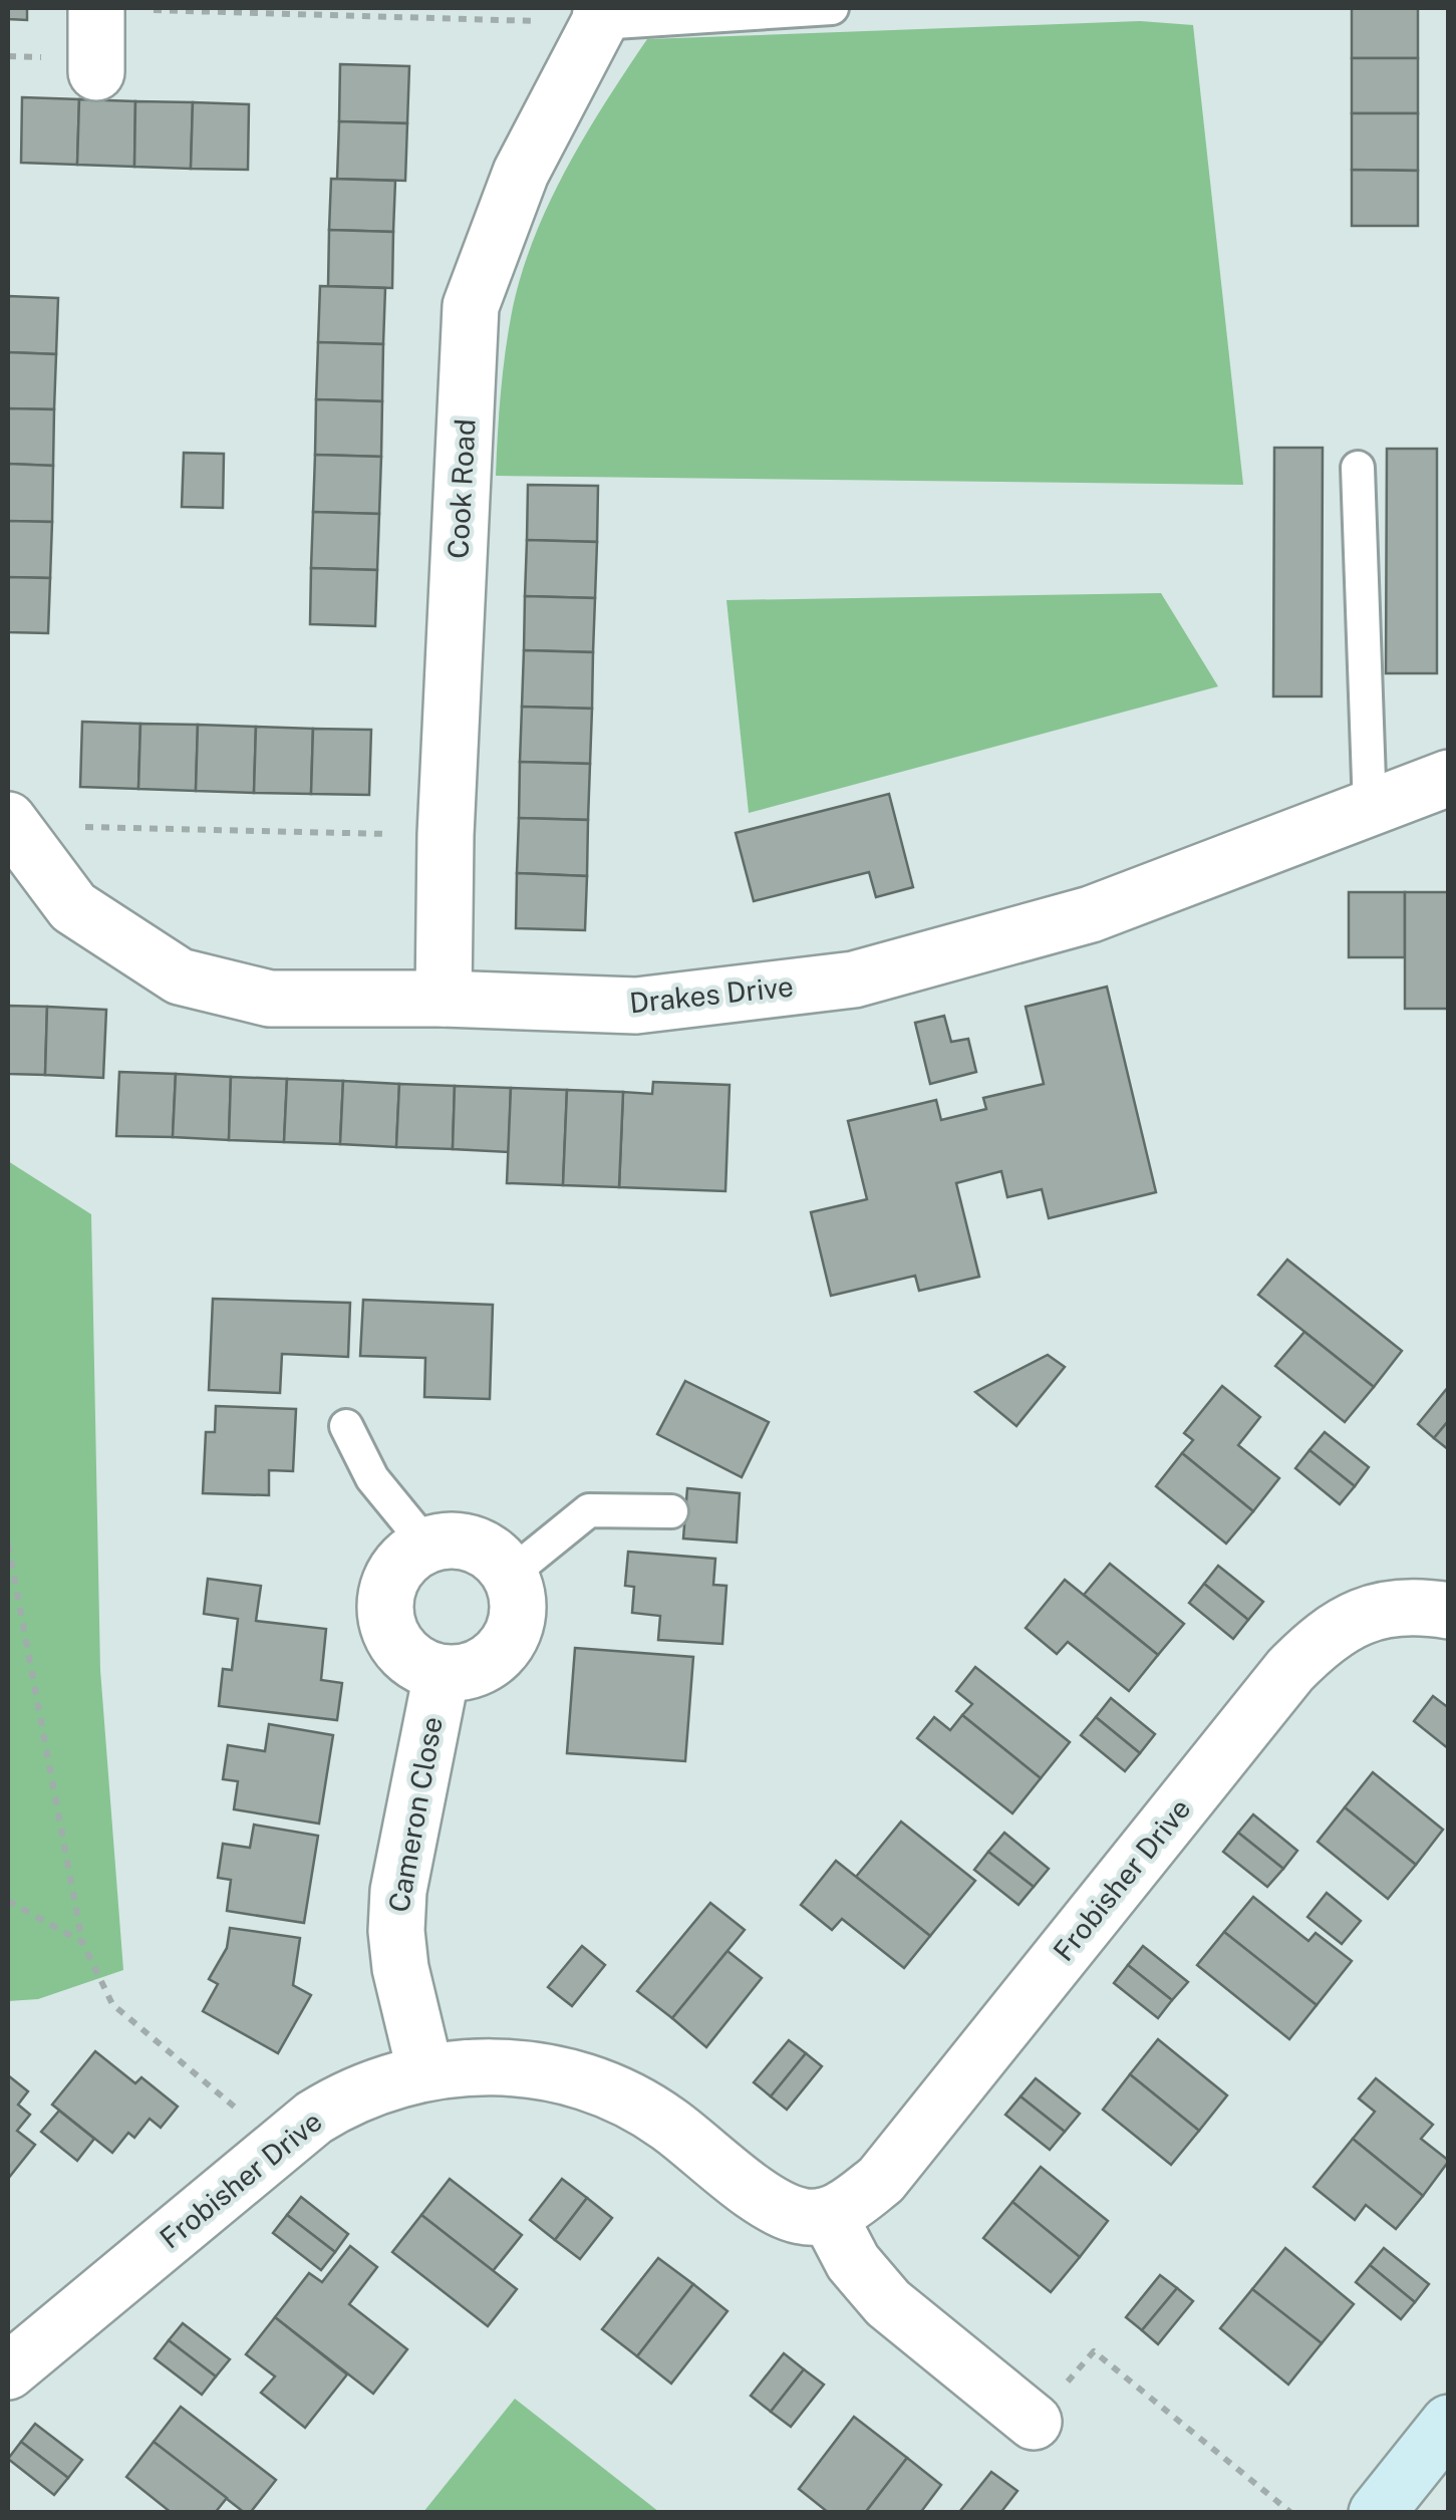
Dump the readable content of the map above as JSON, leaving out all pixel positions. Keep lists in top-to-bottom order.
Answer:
{
  "streets": {
    "street": [
      "Cook Road",
      "Drakes Drive",
      "Cameron Close",
      "Frobisher Drive"
    ]
  },
  "crossings": [
    ["Cook Road", "Drakes Drive"],
    ["Cameron Close", "Frobisher Drive"]
  ]
}
